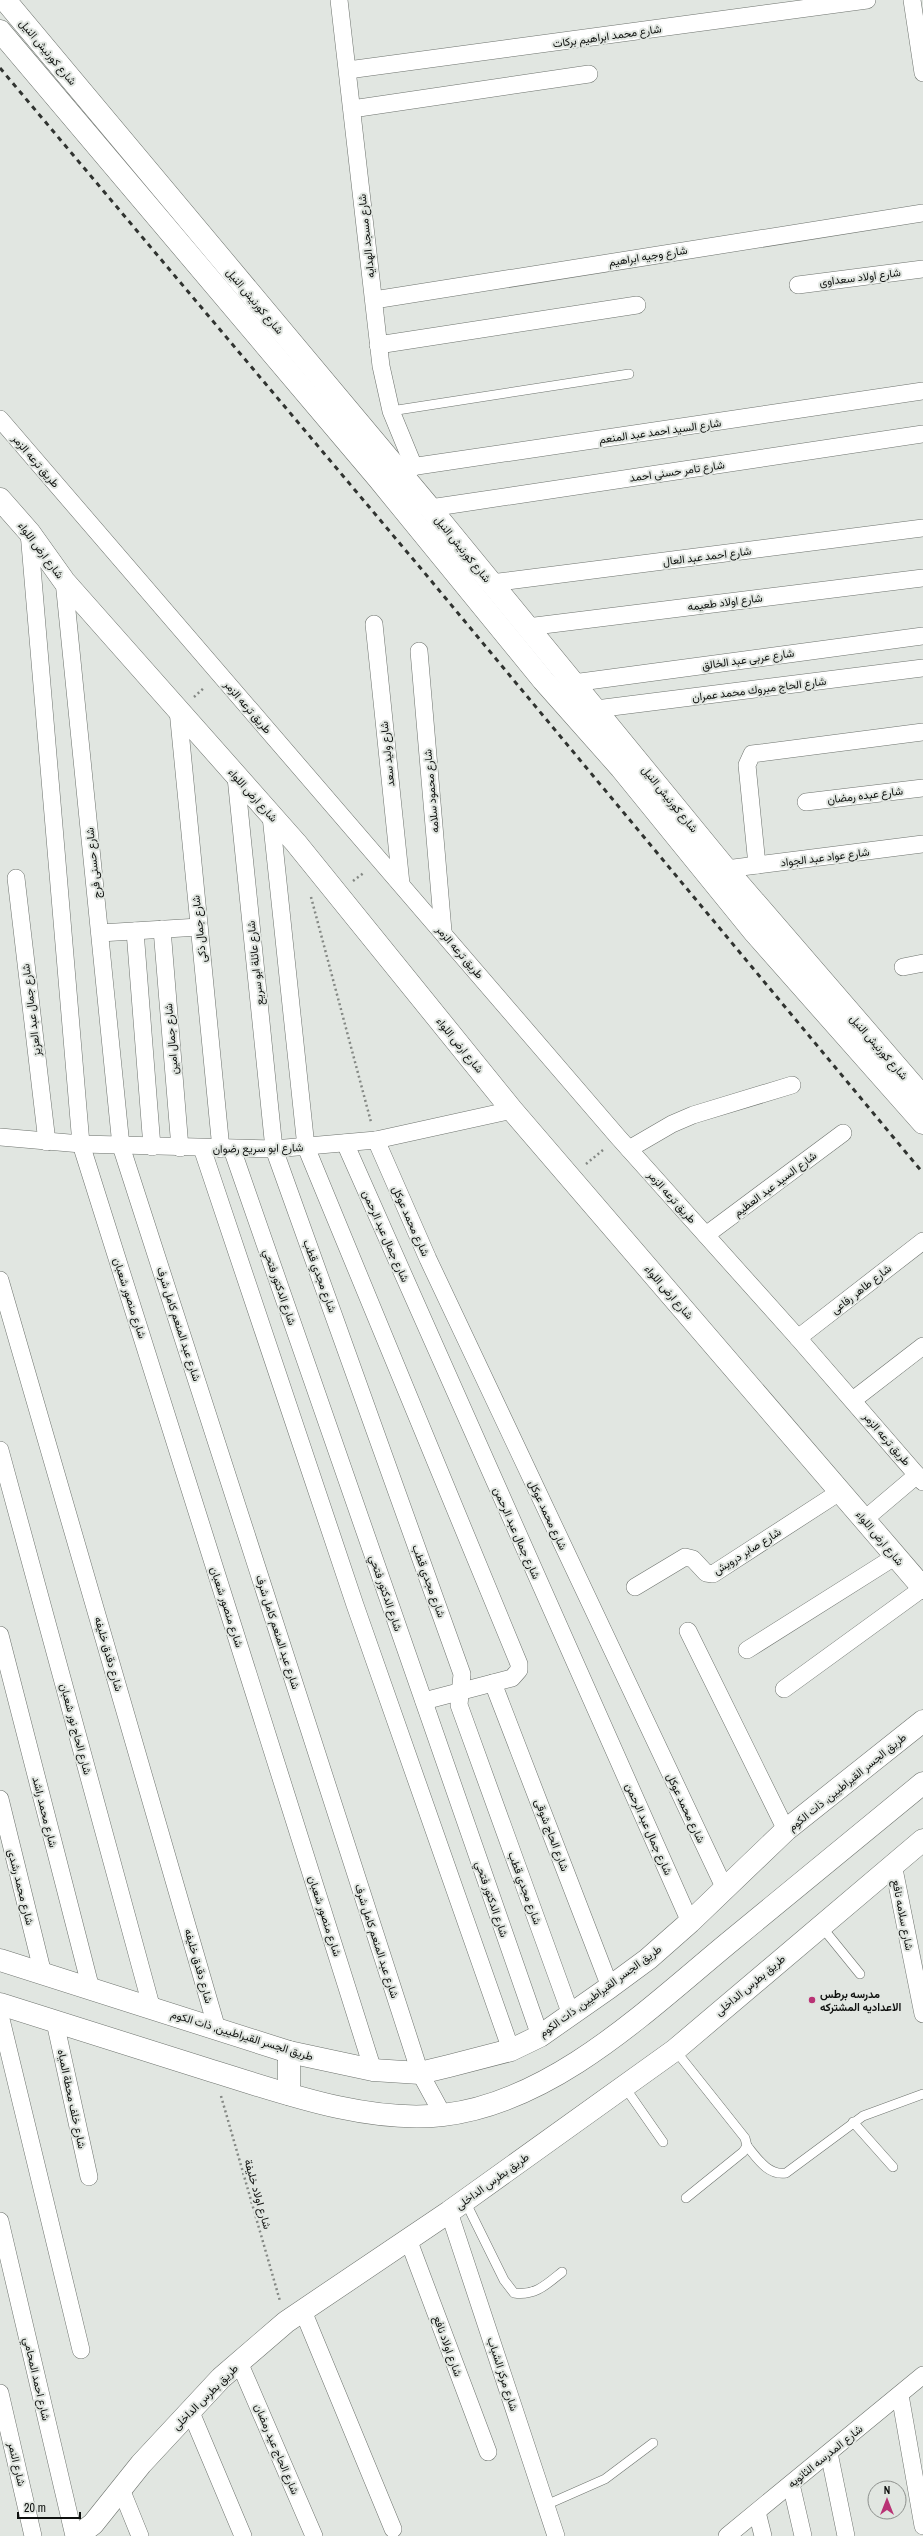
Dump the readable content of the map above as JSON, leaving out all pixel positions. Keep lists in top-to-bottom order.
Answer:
{
  "streets": {
    "street": [
      "شارع محمد ابراهيم بركات",
      "شارع كورنيش النيل",
      "شارع مسجد الهدايه",
      "شارع وجيه ابراهيم",
      "شارع اولاد سعداوى",
      "شارع السيد احمد عبد المنعم",
      "طريق ترعه الزمر",
      "شارع تامر حسنى احمد",
      "شارع ارض اللواء",
      "شارع احمد عبد العال",
      "شارع اولاد طعيمه",
      "شارع عربى عبد الخالق",
      "شارع الحاج مبروك محمد عمران",
      "شارع وليد سعد",
      "شارع محمود سلامه",
      "شارع عبده رمضان",
      "شارع عواد عبد الجواد",
      "شارع حسنى فرج",
      "شارع جمال ذكى",
      "شارع عائلة ابو سريع",
      "شارع جمال عبد العزيز",
      "شارع جمال امين",
      "شارع ابو سريع رضوان",
      "شارع السيد عبد العظيم",
      "شارع محمد عوكل",
      "شارع جمال عبد الرحمن",
      "شارع مجدي قطب",
      "شارع الدكتور فتحي",
      "شارع طاهر رفاعى",
      "شارع منصور شعبان",
      "شارع عبد المنعم كامل شرف",
      "شارع صابر درويش",
      "شارع دقدق خليفه",
      "شارع الحاج نور شعبان",
      "طريق الجسر القيراطيين, ذات الكوم",
      "شارع محمد راشد",
      "شارع الحاج شوقى",
      "شارع محمد رشدى",
      "شارع سلامه نافع",
      "طريق بطرس الداخلى",
      "شارع خلف محطة المياه",
      "شارع اولاد نافع",
      "شارع مركز الشباب",
      "شارع احمد المحامي",
      "شارع الحاج عيد رمضان",
      "شارع المدرسه الثانويه",
      "شارع النمر"
    ],
    "path": ["شارع اولاد خليفة"]
  },
  "crossings": [
    ["شارع محمد ابراهيم بركات", "شارع مسجد الهدايه"],
    ["شارع كورنيش النيل", "شارع مسجد الهدايه"],
    ["شارع كورنيش النيل", "شارع السيد احمد عبد المنعم"],
    ["شارع كورنيش النيل", "شارع تامر حسنى احمد"],
    ["شارع كورنيش النيل", "شارع احمد عبد العال"],
    ["شارع كورنيش النيل", "شارع اولاد طعيمه"],
    ["شارع كورنيش النيل", "شارع عربى عبد الخالق"],
    ["شارع كورنيش النيل", "شارع الحاج مبروك محمد عمران"],
    ["شارع كورنيش النيل", "شارع عواد عبد الجواد"],
    ["شارع مسجد الهدايه", "شارع وجيه ابراهيم"],
    ["شارع مسجد الهدايه", "شارع السيد احمد عبد المنعم"],
    ["طريق ترعه الزمر", "شارع وليد سعد"],
    ["طريق ترعه الزمر", "شارع محمود سلامه"],
    ["طريق ترعه الزمر", "شارع السيد عبد العظيم"],
    ["طريق ترعه الزمر", "شارع طاهر رفاعى"],
    ["شارع ارض اللواء", "شارع حسنى فرج"],
    ["شارع ارض اللواء", "شارع جمال ذكى"],
    ["شارع ارض اللواء", "شارع عائلة ابو سريع"],
    ["شارع ارض اللواء", "شارع ابو سريع رضوان"],
    ["شارع ارض اللواء", "شارع منصور شعبان"],
    ["شارع ارض اللواء", "شارع صابر درويش"],
    ["شارع حسنى فرج", "شارع ابو سريع رضوان"],
    ["شارع حسنى فرج", "شارع عبد المنعم كامل شرف"],
    ["شارع جمال ذكى", "شارع ابو سريع رضوان"],
    ["شارع جمال ذكى", "شارع الدكتور فتحي"],
    ["شارع عائلة ابو سريع", "شارع ابو سريع رضوان"],
    ["شارع عائلة ابو سريع", "شارع مجدي قطب"],
    ["شارع جمال عبد العزيز", "شارع ابو سريع رضوان"],
    ["شارع جمال امين", "شارع ابو سريع رضوان"],
    ["شارع ابو سريع رضوان", "شارع محمد عوكل"],
    ["شارع ابو سريع رضوان", "شارع جمال عبد الرحمن"],
    ["شارع ابو سريع رضوان", "شارع مجدي قطب"],
    ["شارع ابو سريع رضوان", "شارع الدكتور فتحي"],
    ["شارع ابو سريع رضوان", "شارع منصور شعبان"],
    ["شارع ابو سريع رضوان", "شارع عبد المنعم كامل شرف"],
    ["شارع محمد عوكل", "طريق الجسر القيراطيين, ذات الكوم"],
    ["شارع جمال عبد الرحمن", "طريق الجسر القيراطيين, ذات الكوم"],
    ["شارع مجدي قطب", "طريق الجسر القيراطيين, ذات الكوم"],
    ["شارع الدكتور فتحي", "طريق الجسر القيراطيين, ذات الكوم"],
    ["شارع منصور شعبان", "طريق الجسر القيراطيين, ذات الكوم"],
    ["شارع عبد المنعم كامل شرف", "طريق الجسر القيراطيين, ذات الكوم"],
    ["شارع دقدق خليفه", "طريق الجسر القيراطيين, ذات الكوم"],
    ["شارع الحاج نور شعبان", "طريق الجسر القيراطيين, ذات الكوم"],
    ["طريق الجسر القيراطيين, ذات الكوم", "شارع محمد راشد"],
    ["طريق الجسر القيراطيين, ذات الكوم", "شارع الحاج شوقى"],
    ["طريق الجسر القيراطيين, ذات الكوم", "شارع محمد رشدى"],
    ["شارع سلامه نافع", "طريق بطرس الداخلى"],
    ["طريق بطرس الداخلى", "شارع اولاد خليفة"],
    ["طريق بطرس الداخلى", "شارع اولاد نافع"],
    ["طريق بطرس الداخلى", "شارع مركز الشباب"],
    ["طريق بطرس الداخلى", "شارع احمد المحامي"],
    ["طريق بطرس الداخلى", "شارع الحاج عيد رمضان"]
  ],
  "places": ["مدرسه برطس الاعداديه المشتركه"],
  "scale_bar": "20 m",
  "north": "top"
}
